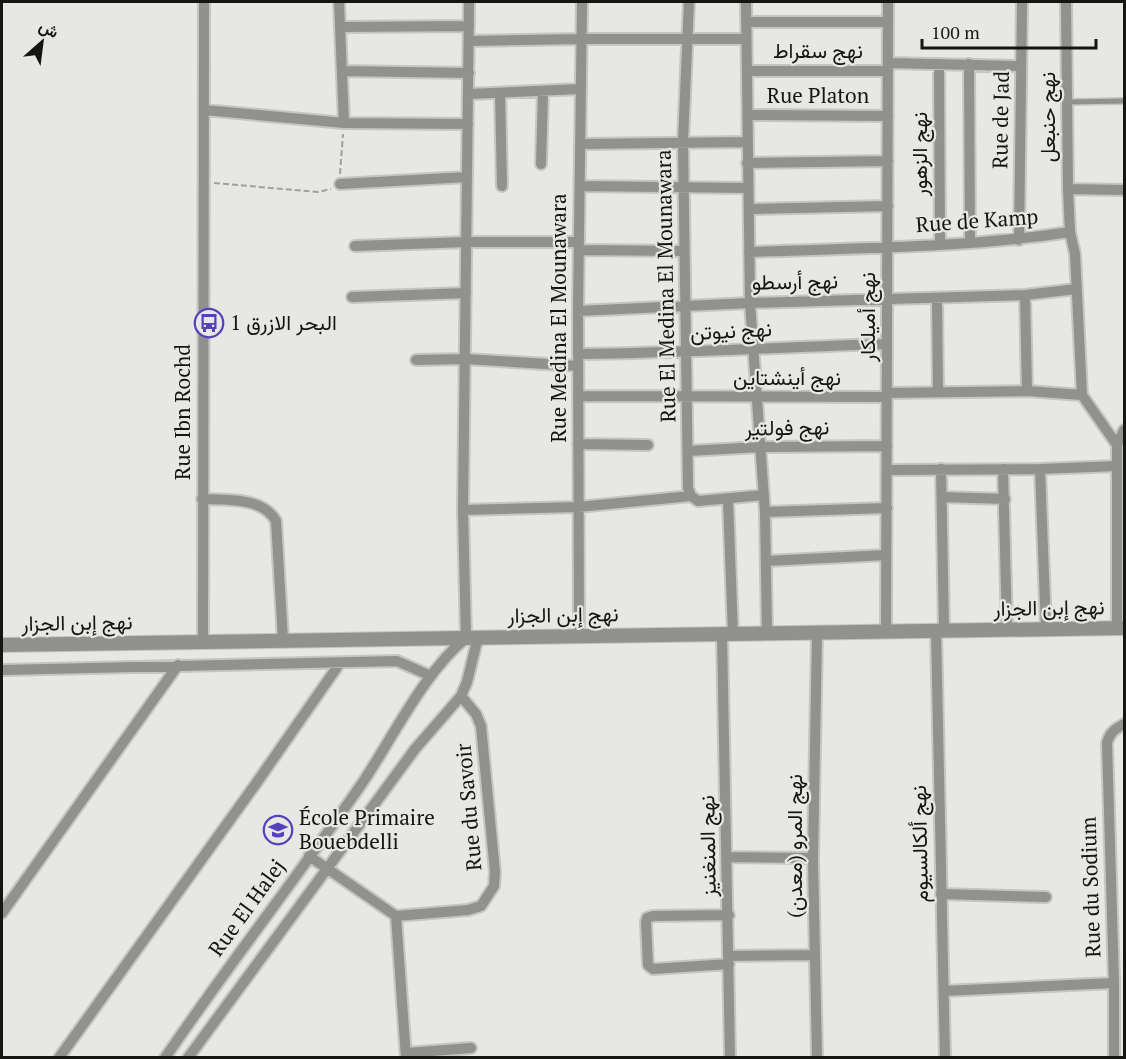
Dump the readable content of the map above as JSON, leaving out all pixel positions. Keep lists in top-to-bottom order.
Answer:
{
  "streets": {
    "street": [
      "نهج سقراط",
      "Rue Platon",
      "نهج حنبعل",
      "Rue de Jad",
      "نهج الزهور",
      "Rue de Kamp",
      "نهج أرسطو",
      "Rue El Medina El Mounawara",
      "نهج أميلكار",
      "Rue Medina El Mounawara",
      "نهج نيوتن",
      "نهج أينشتاين",
      "Rue Ibn Rochd",
      "نهج فولتير",
      "نهج إبن الجزار",
      "Rue du Savoir",
      "نهج ألكالسيوم",
      "نهج المنغنيز",
      "نهج المرو (معدن)",
      "Rue du Sodium",
      "Rue El Halej"
    ]
  },
  "crossings": [
    ["نهج سقراط", "Rue de Jad"],
    ["نهج سقراط", "نهج الزهور"],
    ["نهج سقراط", "نهج أميلكار"],
    ["Rue Platon", "نهج أميلكار"],
    ["نهج حنبعل", "Rue de Kamp"],
    ["نهج حنبعل", "نهج أرسطو"],
    ["نهج حنبعل", "نهج أينشتاين"],
    ["Rue de Jad", "Rue de Kamp"],
    ["نهج الزهور", "Rue de Kamp"],
    ["Rue de Kamp", "نهج أميلكار"],
    ["نهج أرسطو", "Rue El Medina El Mounawara"],
    ["نهج أرسطو", "نهج أميلكار"],
    ["نهج أرسطو", "Rue Medina El Mounawara"],
    ["Rue El Medina El Mounawara", "نهج نيوتن"],
    ["Rue El Medina El Mounawara", "نهج أينشتاين"],
    ["Rue El Medina El Mounawara", "نهج فولتير"],
    ["نهج أميلكار", "نهج نيوتن"],
    ["نهج أميلكار", "نهج أينشتاين"],
    ["نهج أميلكار", "نهج فولتير"],
    ["نهج أميلكار", "نهج إبن الجزار"],
    ["Rue Medina El Mounawara", "نهج نيوتن"],
    ["Rue Medina El Mounawara", "نهج أينشتاين"],
    ["Rue Medina El Mounawara", "نهج إبن الجزار"],
    ["Rue Ibn Rochd", "نهج إبن الجزار"],
    ["نهج إبن الجزار", "نهج ألكالسيوم"],
    ["نهج إبن الجزار", "نهج المنغنيز"],
    ["نهج إبن الجزار", "نهج المرو (معدن)"],
    ["نهج إبن الجزار", "Rue El Halej"],
    ["Rue du Savoir", "Rue El Halej"]
  ],
  "places": {
    "bus stop": ["1 البحر الازرق"],
    "school or university": ["École Primaire Bouebdelli"]
  },
  "scale_bar": "100 m",
  "north": "top right"
}
